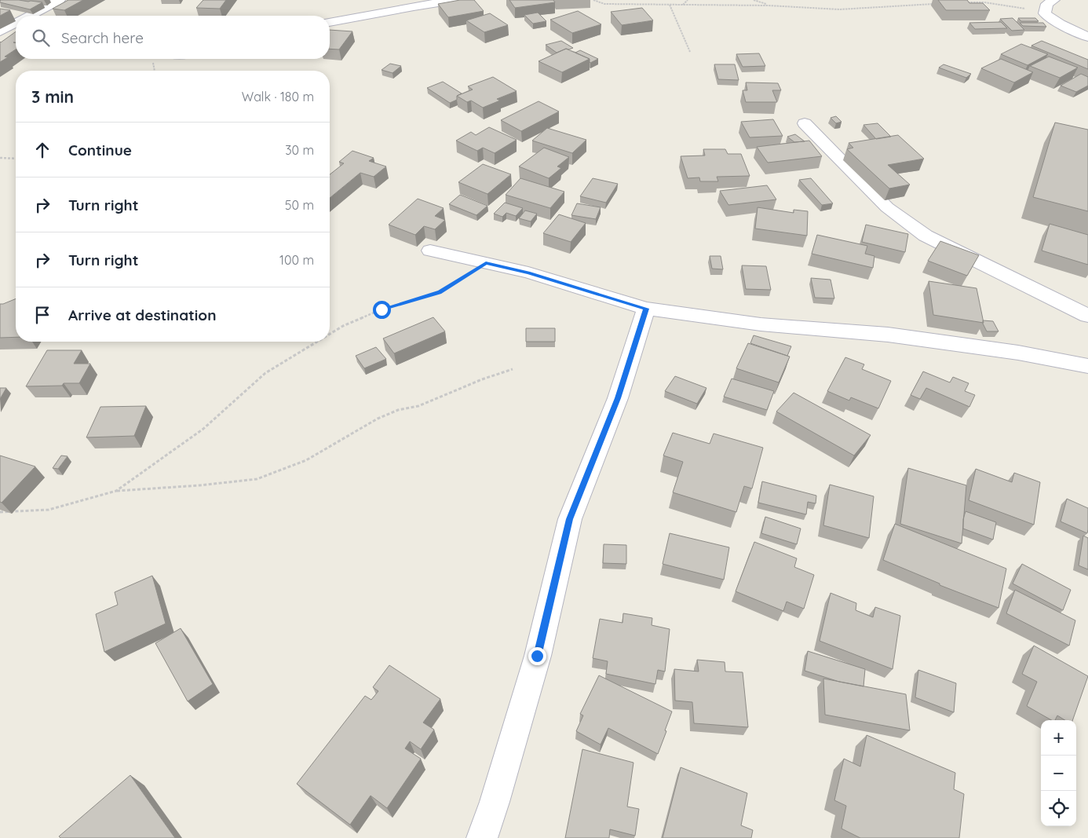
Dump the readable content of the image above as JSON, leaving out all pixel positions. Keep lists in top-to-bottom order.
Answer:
{
  "page": {
    "search": "Search here",
    "heading": ["3 min", "Walk · 180 m"],
    "list": [
      ["Continue", "30 m"],
      ["Turn right", "50 m"],
      ["Turn right", "100 m"],
      "Arrive at destination"
    ],
    "map_buttons": ["+", "−"]
  }
}
